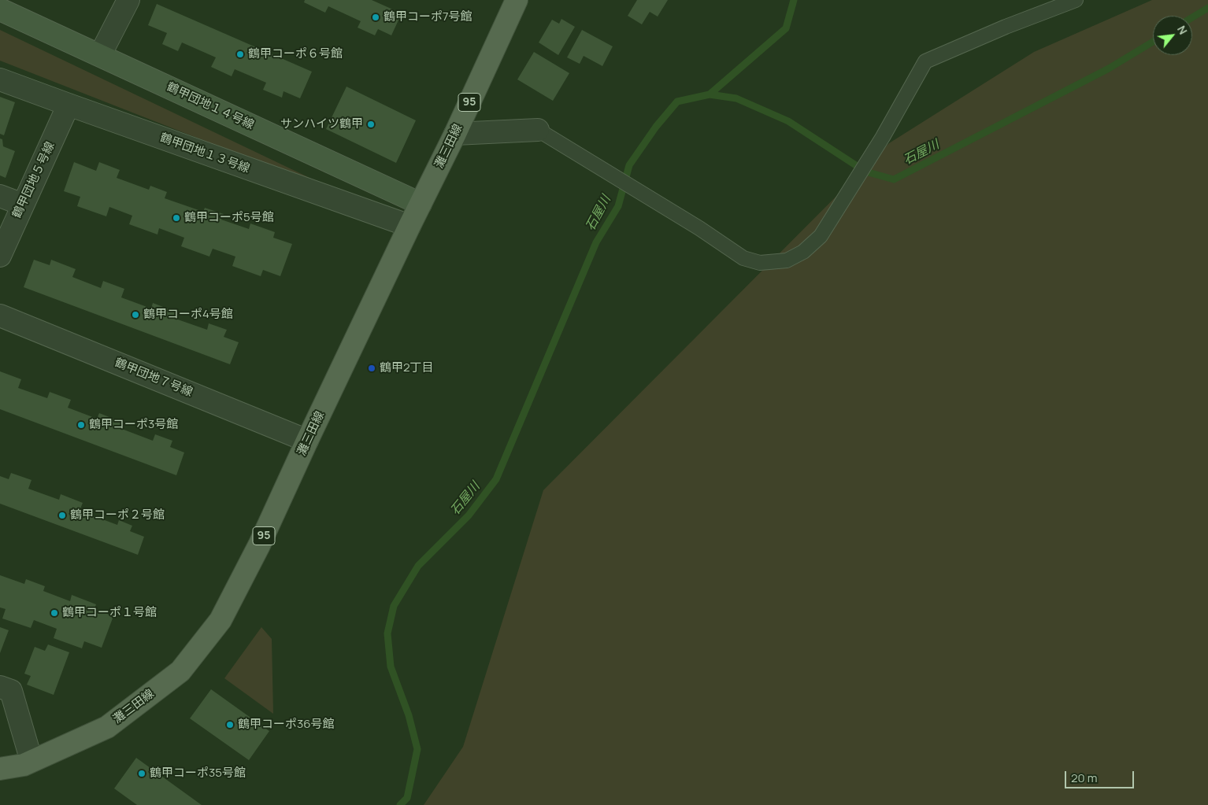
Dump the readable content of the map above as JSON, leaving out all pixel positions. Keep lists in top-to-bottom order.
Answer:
{
  "streets": {
    "main road": ["95", "灘三田線"],
    "street": [
      "鶴甲団地１４号線",
      "鶴甲団地１３号線",
      "鶴甲団地５号線",
      "鶴甲団地７号線"
    ]
  },
  "crossings": [
    ["鶴甲団地１４号線", "灘三田線"],
    ["灘三田線", "鶴甲団地１３号線"],
    ["灘三田線", "鶴甲団地７号線"],
    ["鶴甲団地１３号線", "鶴甲団地５号線"]
  ],
  "water": ["石屋川"],
  "places": [
    "鶴甲コーポ7号館",
    "鶴甲コーポ６号館",
    "サンハイツ鶴甲",
    "鶴甲コーポ5号館",
    "鶴甲コーポ4号館",
    "鶴甲2丁目",
    "鶴甲コーポ3号館",
    "鶴甲コーポ２号館",
    "鶴甲コーポ１号館",
    "鶴甲コーポ36号館",
    "鶴甲コーポ35号館"
  ],
  "scale_bar": "20 m",
  "north": "top right"
}
